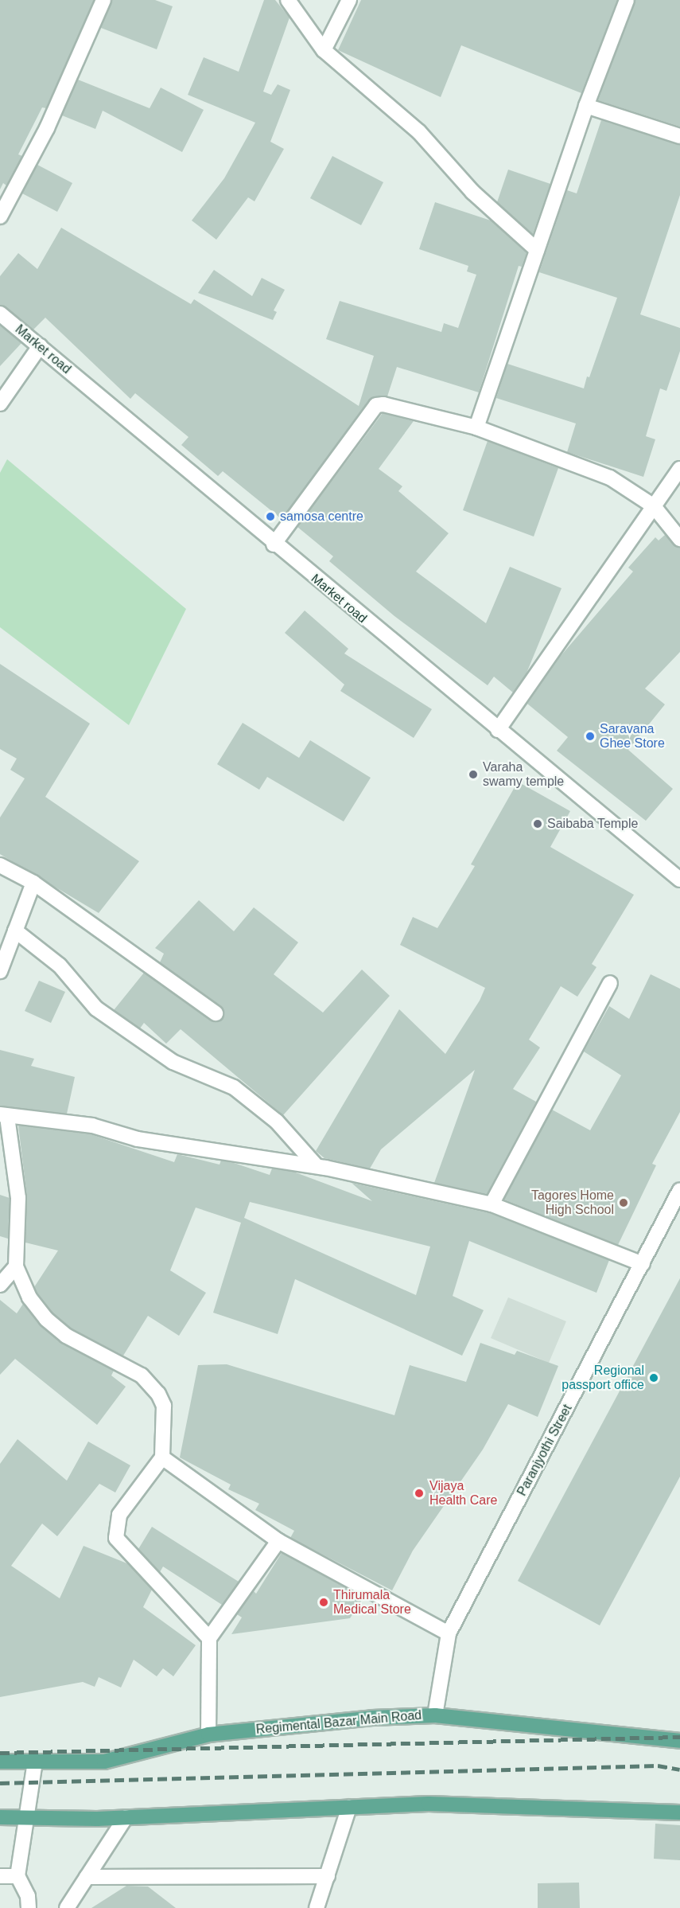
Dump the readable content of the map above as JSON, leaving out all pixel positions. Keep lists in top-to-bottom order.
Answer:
{
  "streets": {
    "main road": ["Regimental Bazar Main Road"],
    "street": ["Market road", "Paranjyothi Street"]
  },
  "crossings": [
    ["Paranjyothi Street", "Regimental Bazar Main Road"]
  ],
  "places": [
    "samosa centre",
    "Saravana Ghee Store",
    "Varaha swamy temple",
    "Saibaba Temple",
    "Tagores Home High School",
    "Regional passport office",
    "Vijaya Health Care",
    "Thirumala Medical Store"
  ]
}
